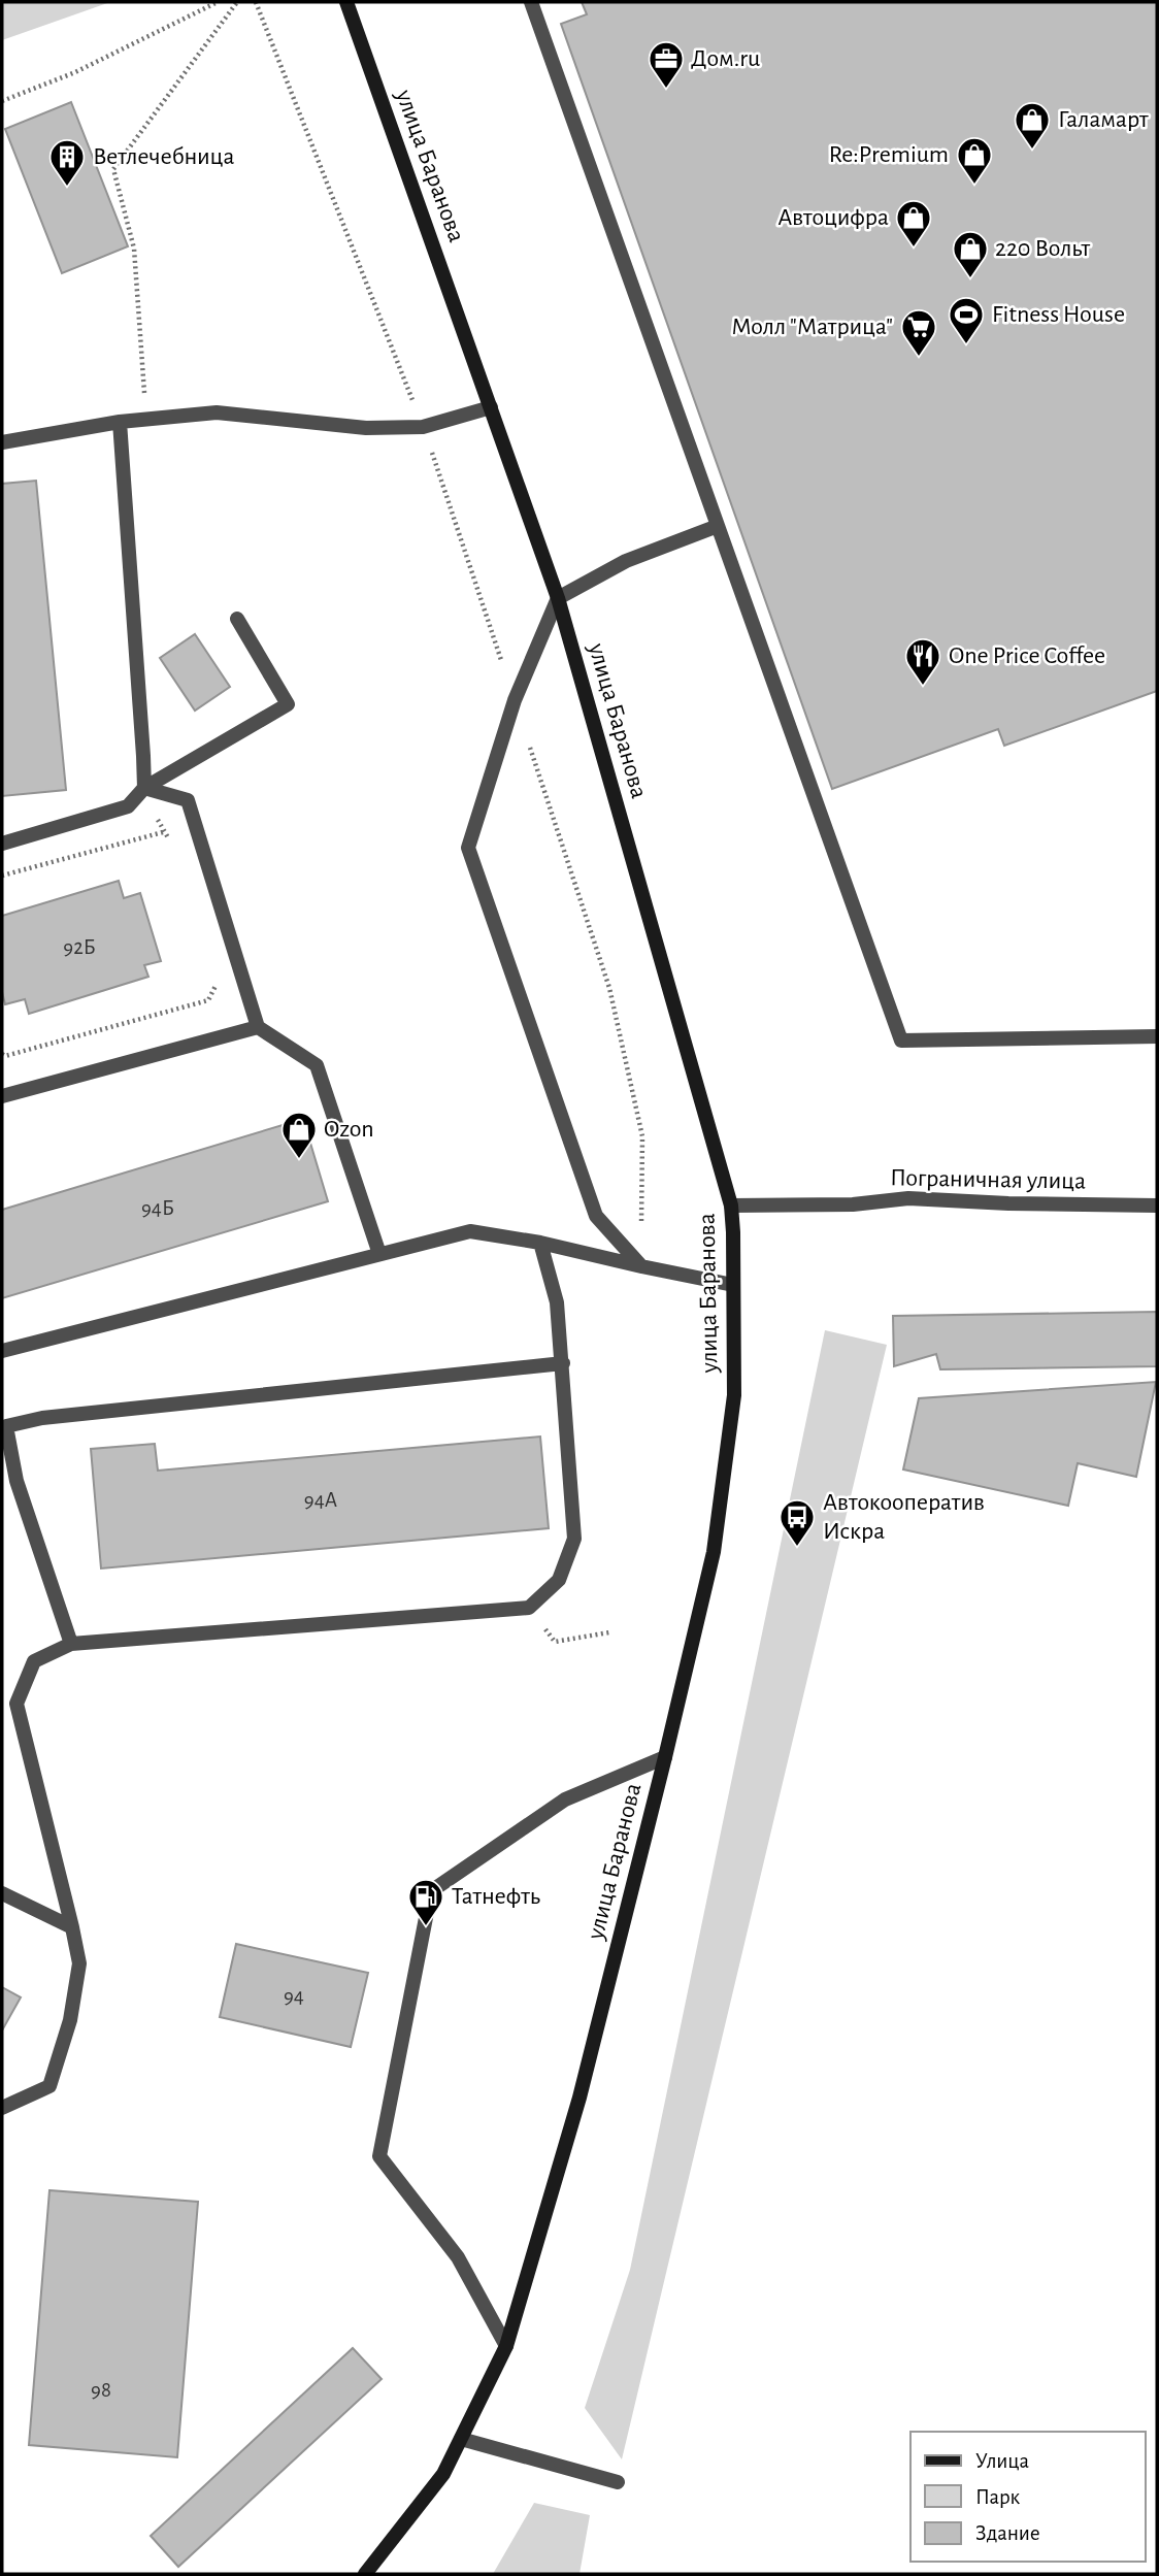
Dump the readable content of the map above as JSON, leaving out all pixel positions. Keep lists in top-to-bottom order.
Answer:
{
  "streets": {
    "main road": ["улица Баранова"],
    "street": ["Пограничная улица"]
  },
  "crossings": [
    ["улица Баранова", "Пограничная улица"]
  ],
  "places": {
    "office": ["Дом.ru"],
    "shop": [
      "Галамарт",
      "Re:Premium",
      "Автоцифра",
      "220 Вольт",
      "Ozon"
    ],
    "building": ["Ветлечебница"],
    "sports": ["Fitness House"],
    "supermarket": ["Молл \"Матрица\""],
    "restaurant": ["One Price Coffee"],
    "bus stop": ["Автокооператив Искра"],
    "fuel station": ["Татнефть"]
  },
  "house_numbers": [
    "92Б",
    "94Б",
    "94А",
    "94",
    "98"
  ],
  "legend": ["Улица", "Парк", "Здание"]
}
